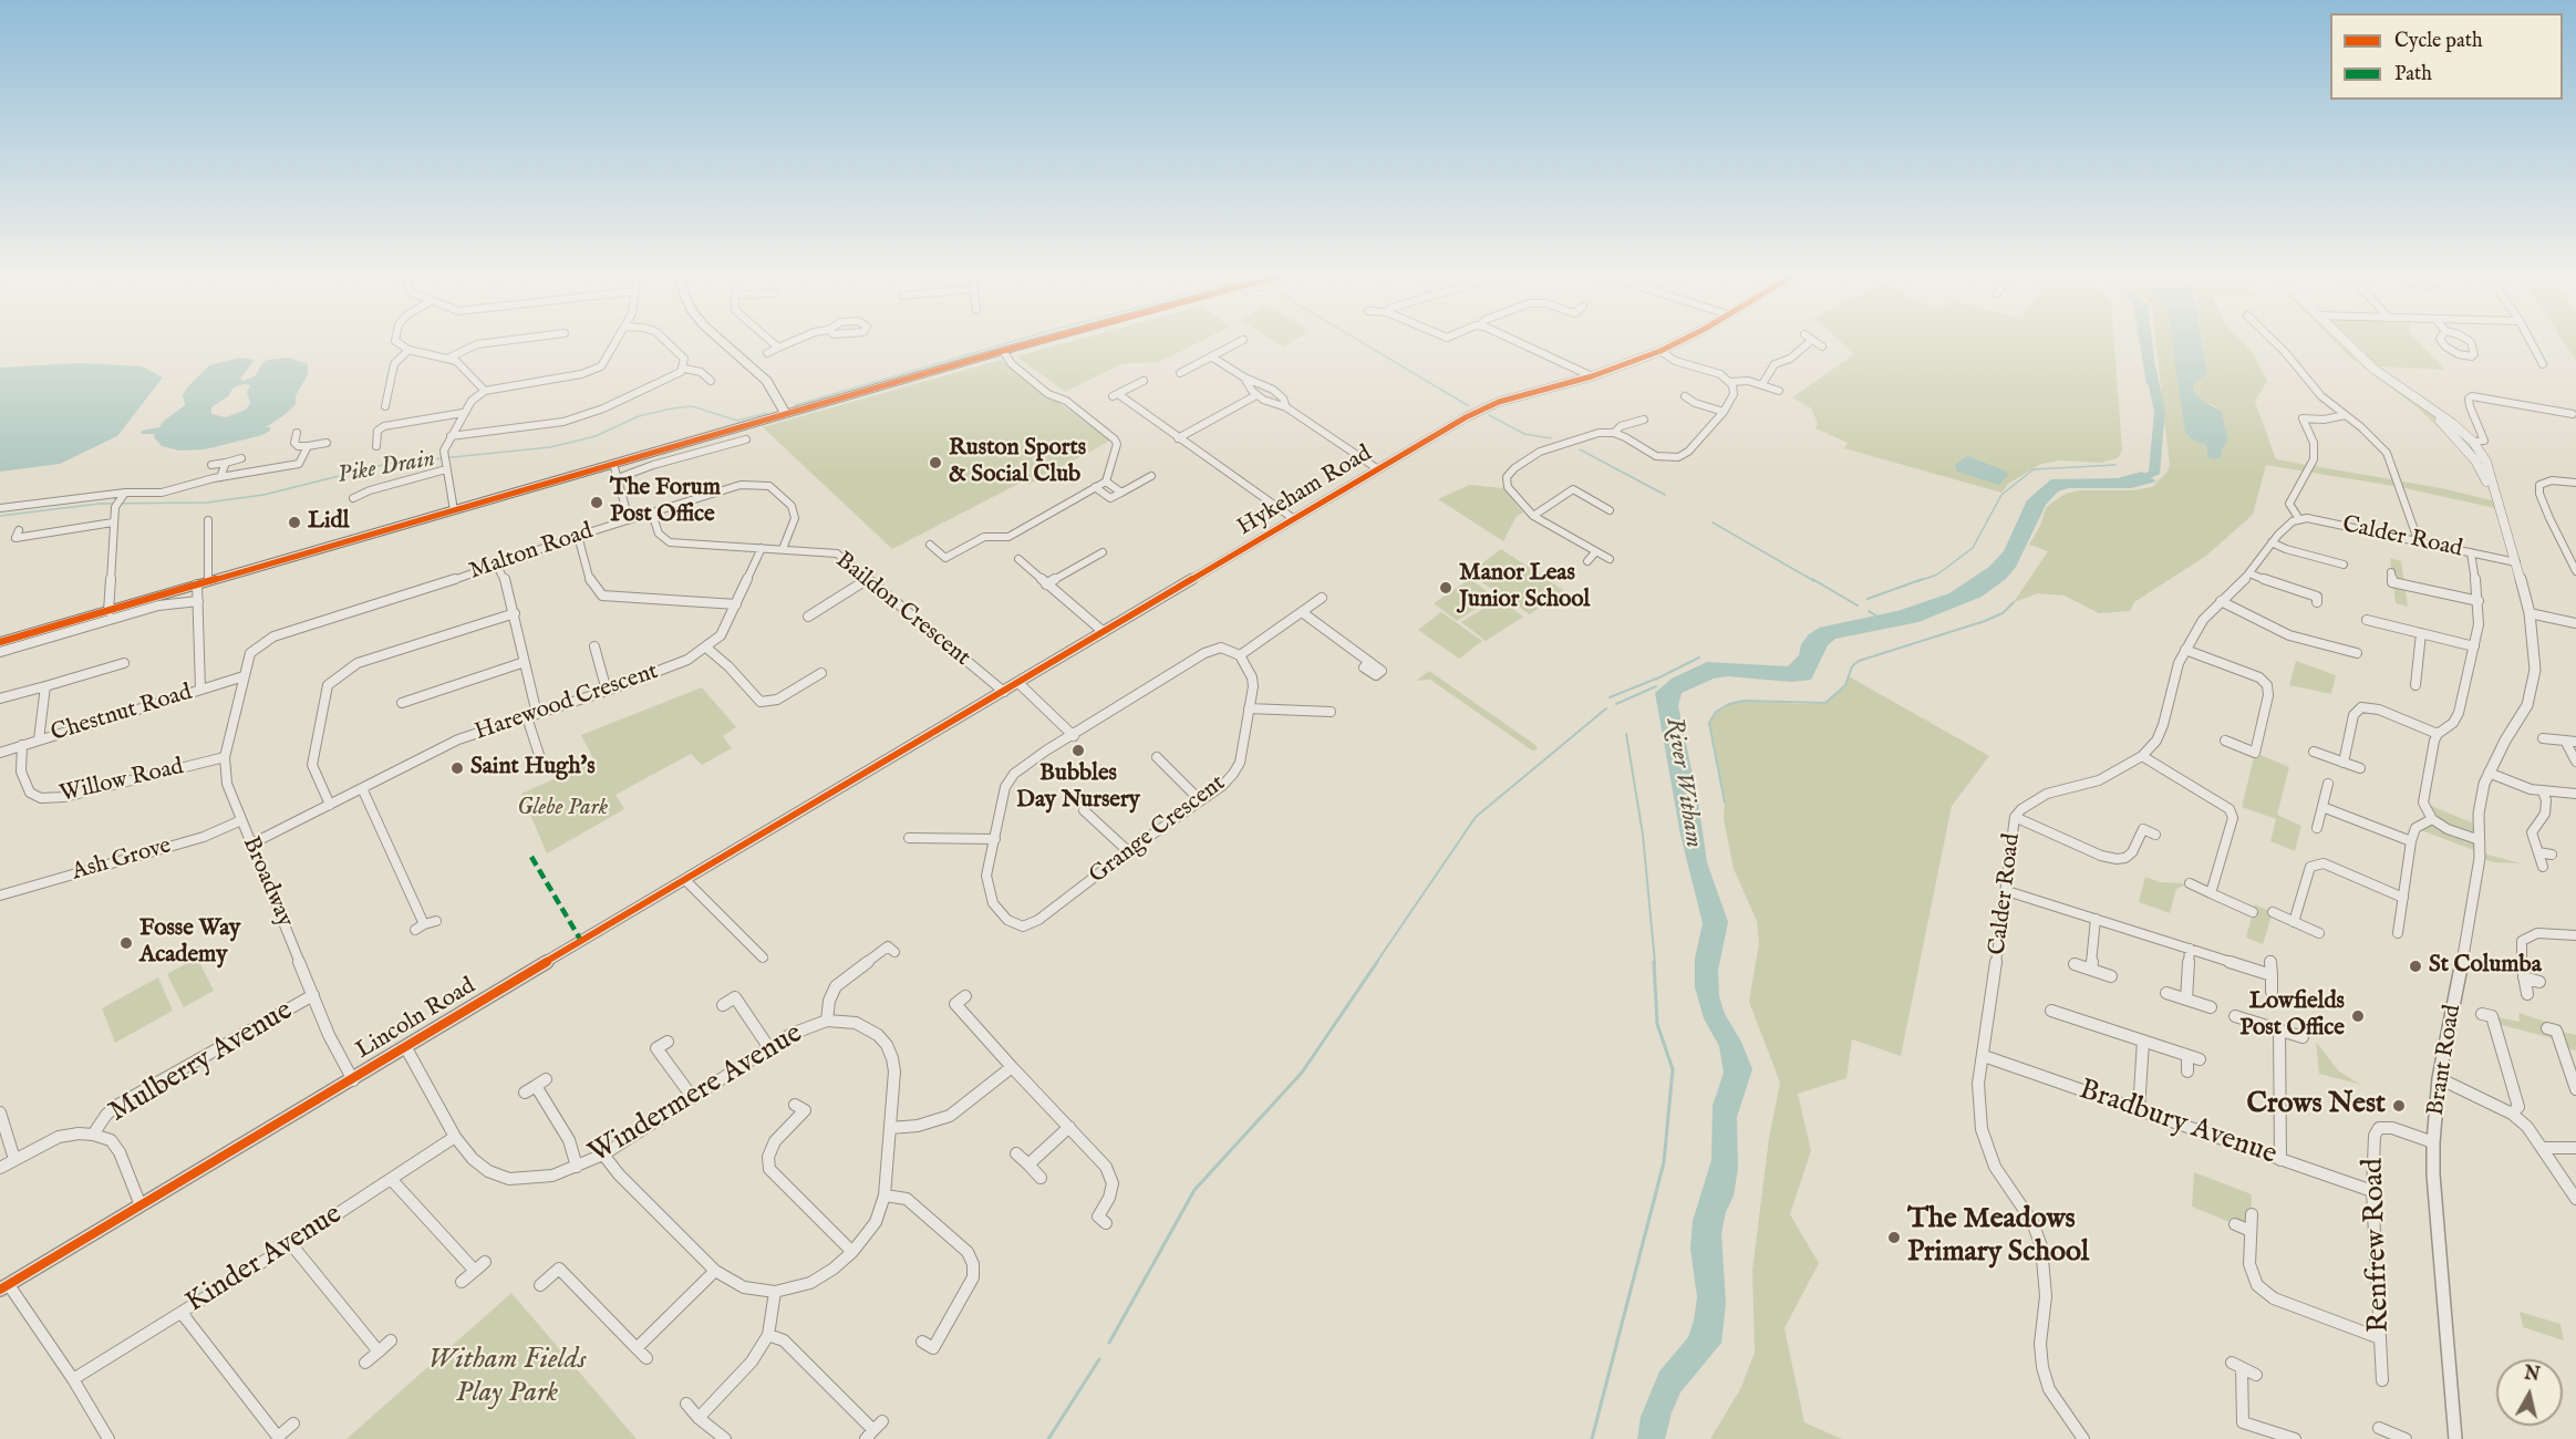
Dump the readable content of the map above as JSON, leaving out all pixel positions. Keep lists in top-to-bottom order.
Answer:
{
  "streets": {
    "street": [
      "Hykeham Road",
      "Calder Road",
      "Malton Road",
      "Baildon Crescent",
      "Harewood Crescent",
      "Chestnut Road",
      "Willow Road",
      "Grange Crescent",
      "Ash Grove",
      "Broadway",
      "Lincoln Road",
      "Brant Road",
      "Mulberry Avenue",
      "Windermere Avenue",
      "Bradbury Avenue",
      "Renfrew Road",
      "Kinder Avenue"
    ]
  },
  "crossings": [
    ["Hykeham Road", "Baildon Crescent"],
    ["Hykeham Road", "Lincoln Road"],
    ["Calder Road", "Brant Road"],
    ["Calder Road", "Bradbury Avenue"],
    ["Malton Road", "Baildon Crescent"],
    ["Malton Road", "Chestnut Road"],
    ["Malton Road", "Broadway"],
    ["Baildon Crescent", "Harewood Crescent"],
    ["Harewood Crescent", "Broadway"],
    ["Chestnut Road", "Willow Road"],
    ["Chestnut Road", "Broadway"],
    ["Willow Road", "Broadway"],
    ["Ash Grove", "Broadway"],
    ["Broadway", "Lincoln Road"],
    ["Broadway", "Mulberry Avenue"],
    ["Lincoln Road", "Windermere Avenue"],
    ["Brant Road", "Renfrew Road"],
    ["Windermere Avenue", "Kinder Avenue"],
    ["Bradbury Avenue", "Renfrew Road"]
  ],
  "water": ["Pike Drain", "River Witham"],
  "parks": ["Glebe Park", "Witham Fields Play Park"],
  "places": [
    "Ruston Sports & Social Club",
    "The Forum Post Office",
    "Lidl",
    "Manor Leas Junior School",
    "Bubbles Day Nursery",
    "Saint Hugh's",
    "Fosse Way Academy",
    "St Columba",
    "Lowfields Post Office",
    "Crows Nest",
    "The Meadows Primary School"
  ],
  "legend": ["Cycle path", "Path"],
  "north": "top"
}
